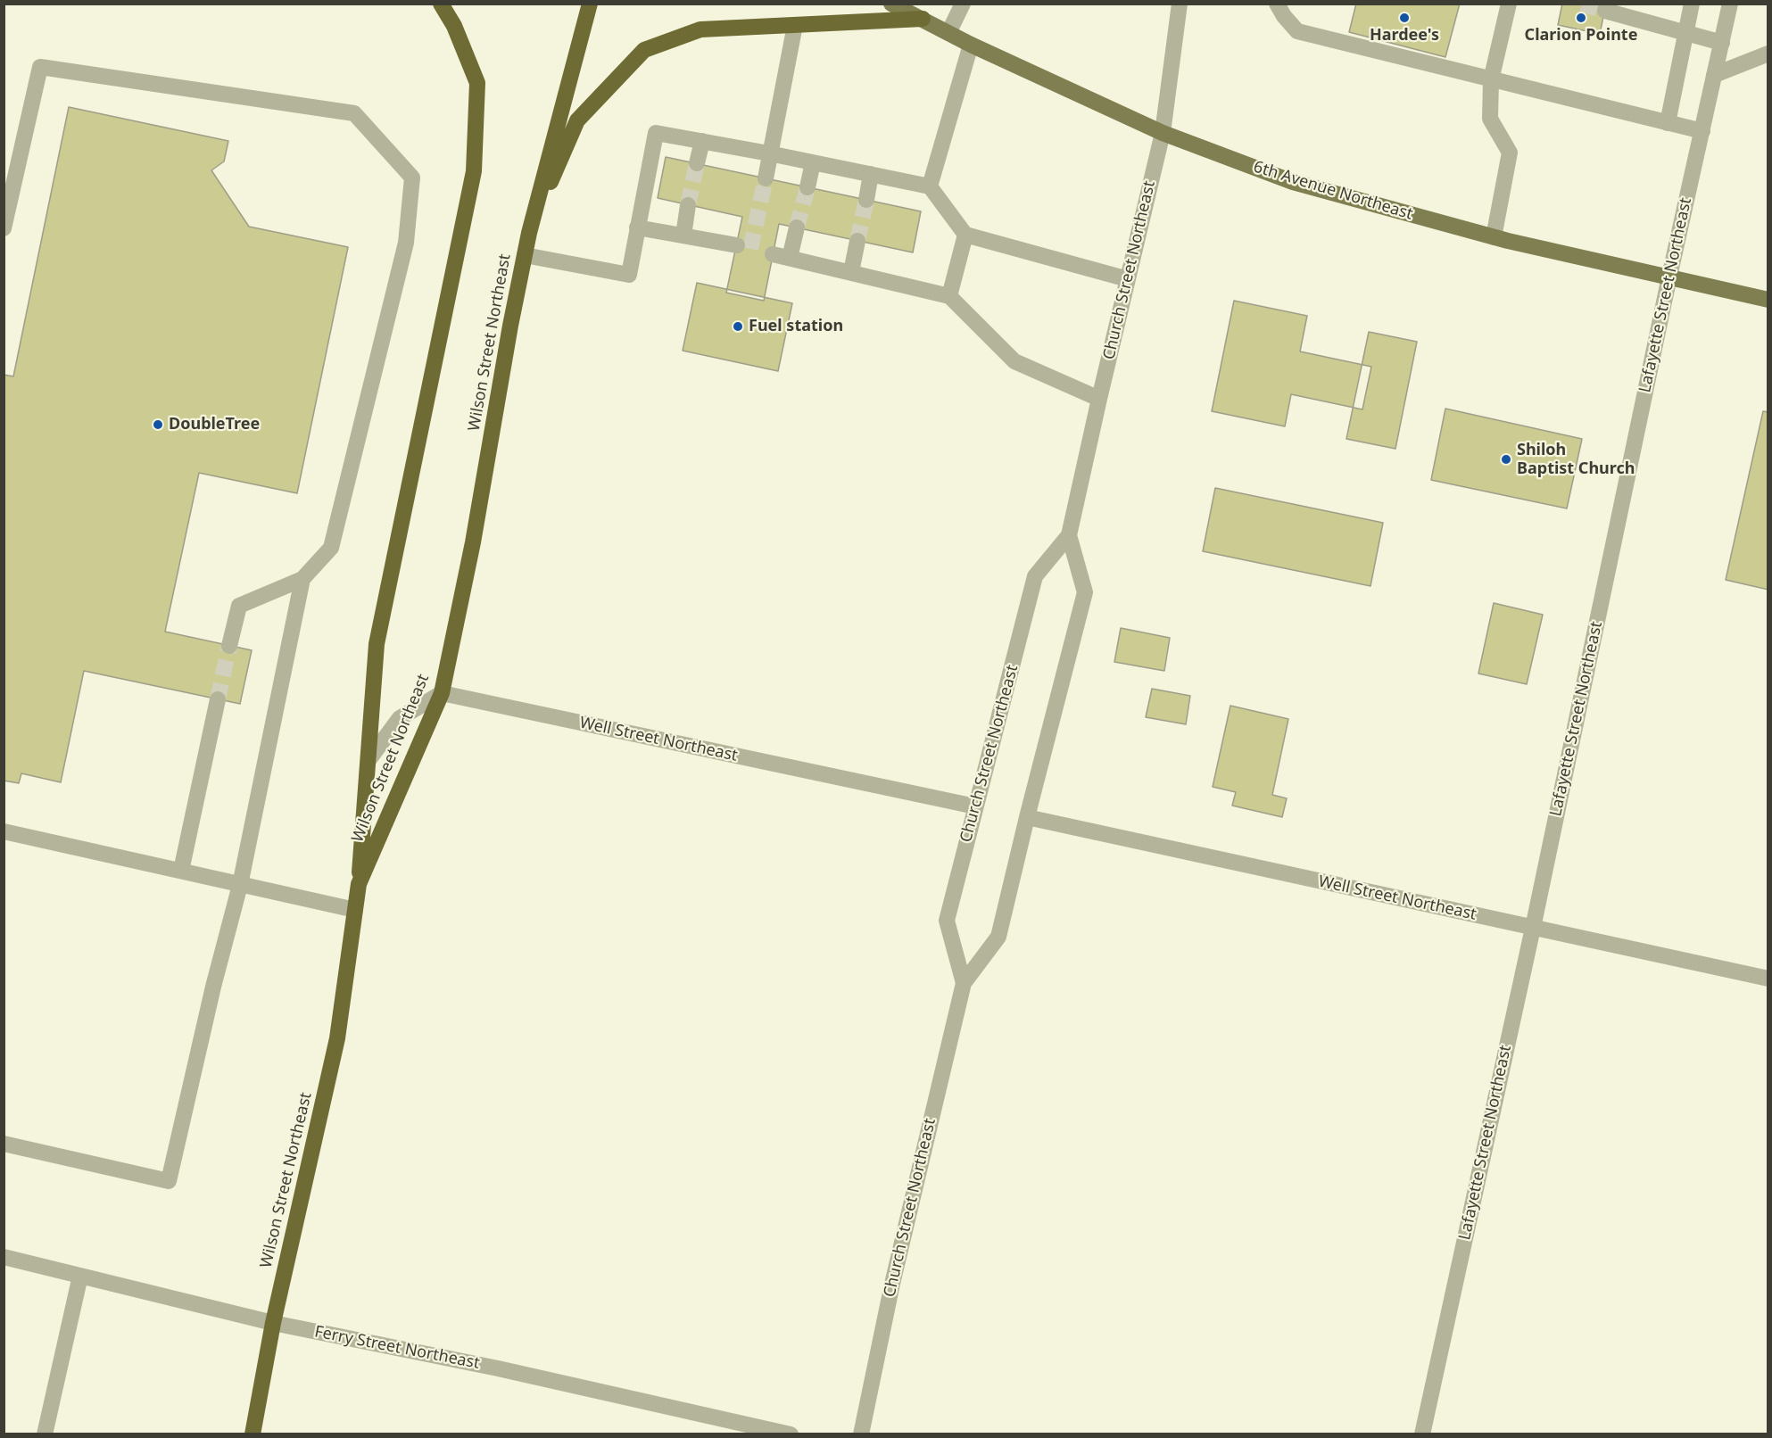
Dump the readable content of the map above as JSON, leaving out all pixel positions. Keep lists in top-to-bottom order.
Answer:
{
  "streets": {
    "highway": ["Wilson Street Northeast"],
    "main road": ["6th Avenue Northeast"],
    "street": [
      "Church Street Northeast",
      "Lafayette Street Northeast",
      "Well Street Northeast",
      "Ferry Street Northeast"
    ]
  },
  "crossings": [
    ["6th Avenue Northeast", "Church Street Northeast"],
    ["6th Avenue Northeast", "Lafayette Street Northeast"],
    ["Church Street Northeast", "Well Street Northeast"],
    ["Lafayette Street Northeast", "Well Street Northeast"],
    ["Wilson Street Northeast", "Well Street Northeast"],
    ["Wilson Street Northeast", "Ferry Street Northeast"]
  ],
  "places": [
    "Hardee's",
    "Clarion Pointe",
    "Fuel station",
    "DoubleTree",
    "Shiloh Baptist Church"
  ]
}
